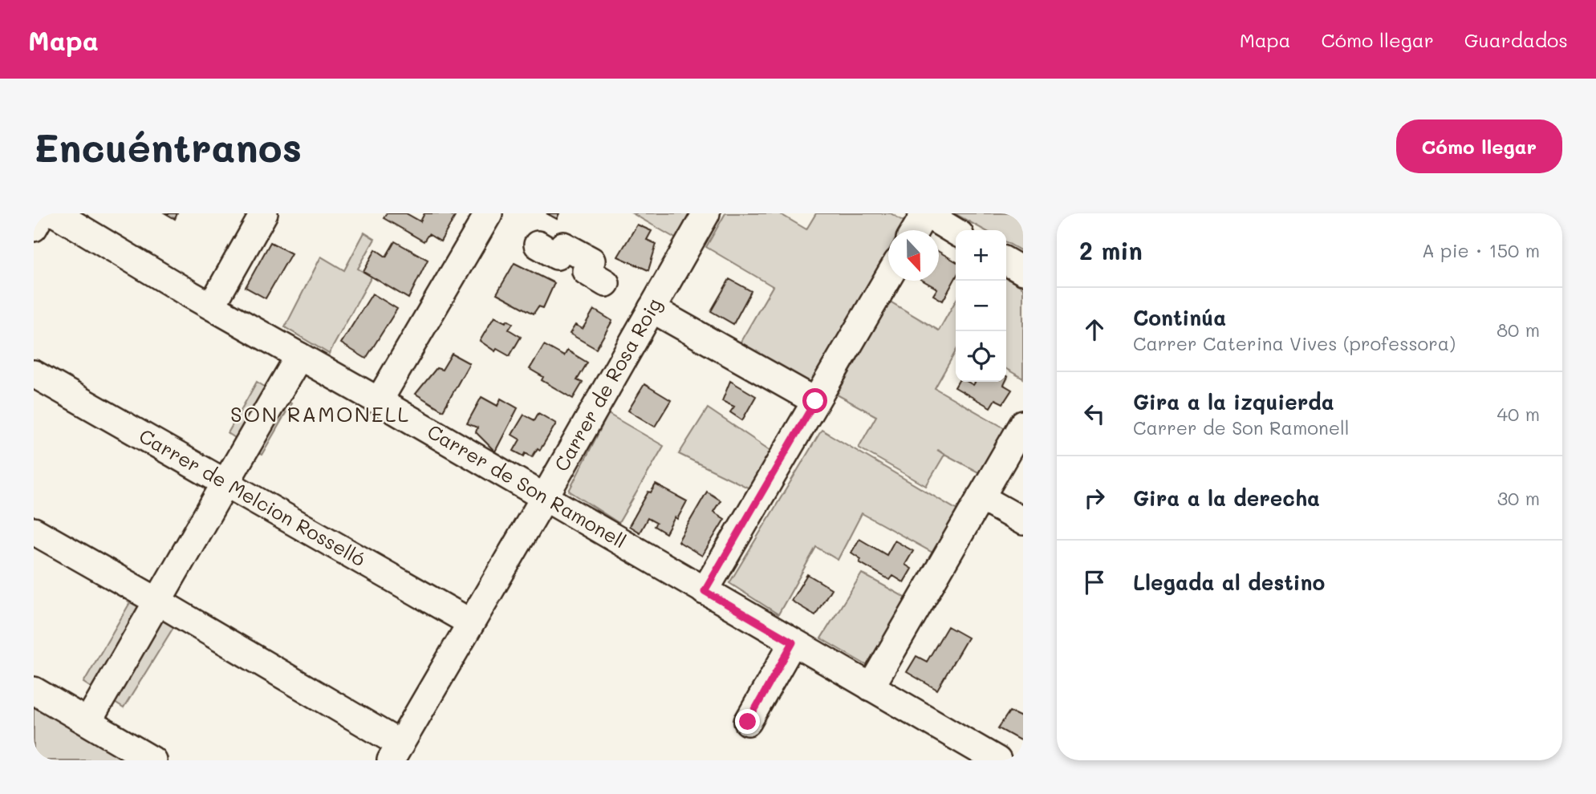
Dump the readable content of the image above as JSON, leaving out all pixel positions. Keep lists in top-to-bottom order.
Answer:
{
  "streets": {
    "street": ["Carrer de Rosa Roig", "Carrer de Son Ramonell", "Carrer de Melcion Rosselló"]
  },
  "crossings": [
    ["Carrer de Rosa Roig", "Carrer de Son Ramonell"],
    ["Carrer de Rosa Roig", "Carrer de Melcion Rosselló"]
  ],
  "districts": ["SON RAMONELL"],
  "north": "bottom",
  "page": {
    "header": "Mapa",
    "nav": ["Mapa", "Cómo llegar", "Guardados"],
    "buttons": "Cómo llegar",
    "title": "Encuéntranos",
    "heading": ["2 min", "A pie · 150 m"],
    "map_buttons": ["+", "−"],
    "list": [
      ["Continúa", "Carrer Caterina Vives (professora)", "80 m"],
      ["Gira a la izquierda", "Carrer de Son Ramonell", "40 m"],
      ["Gira a la derecha", "30 m"],
      "Llegada al destino"
    ]
  }
}
